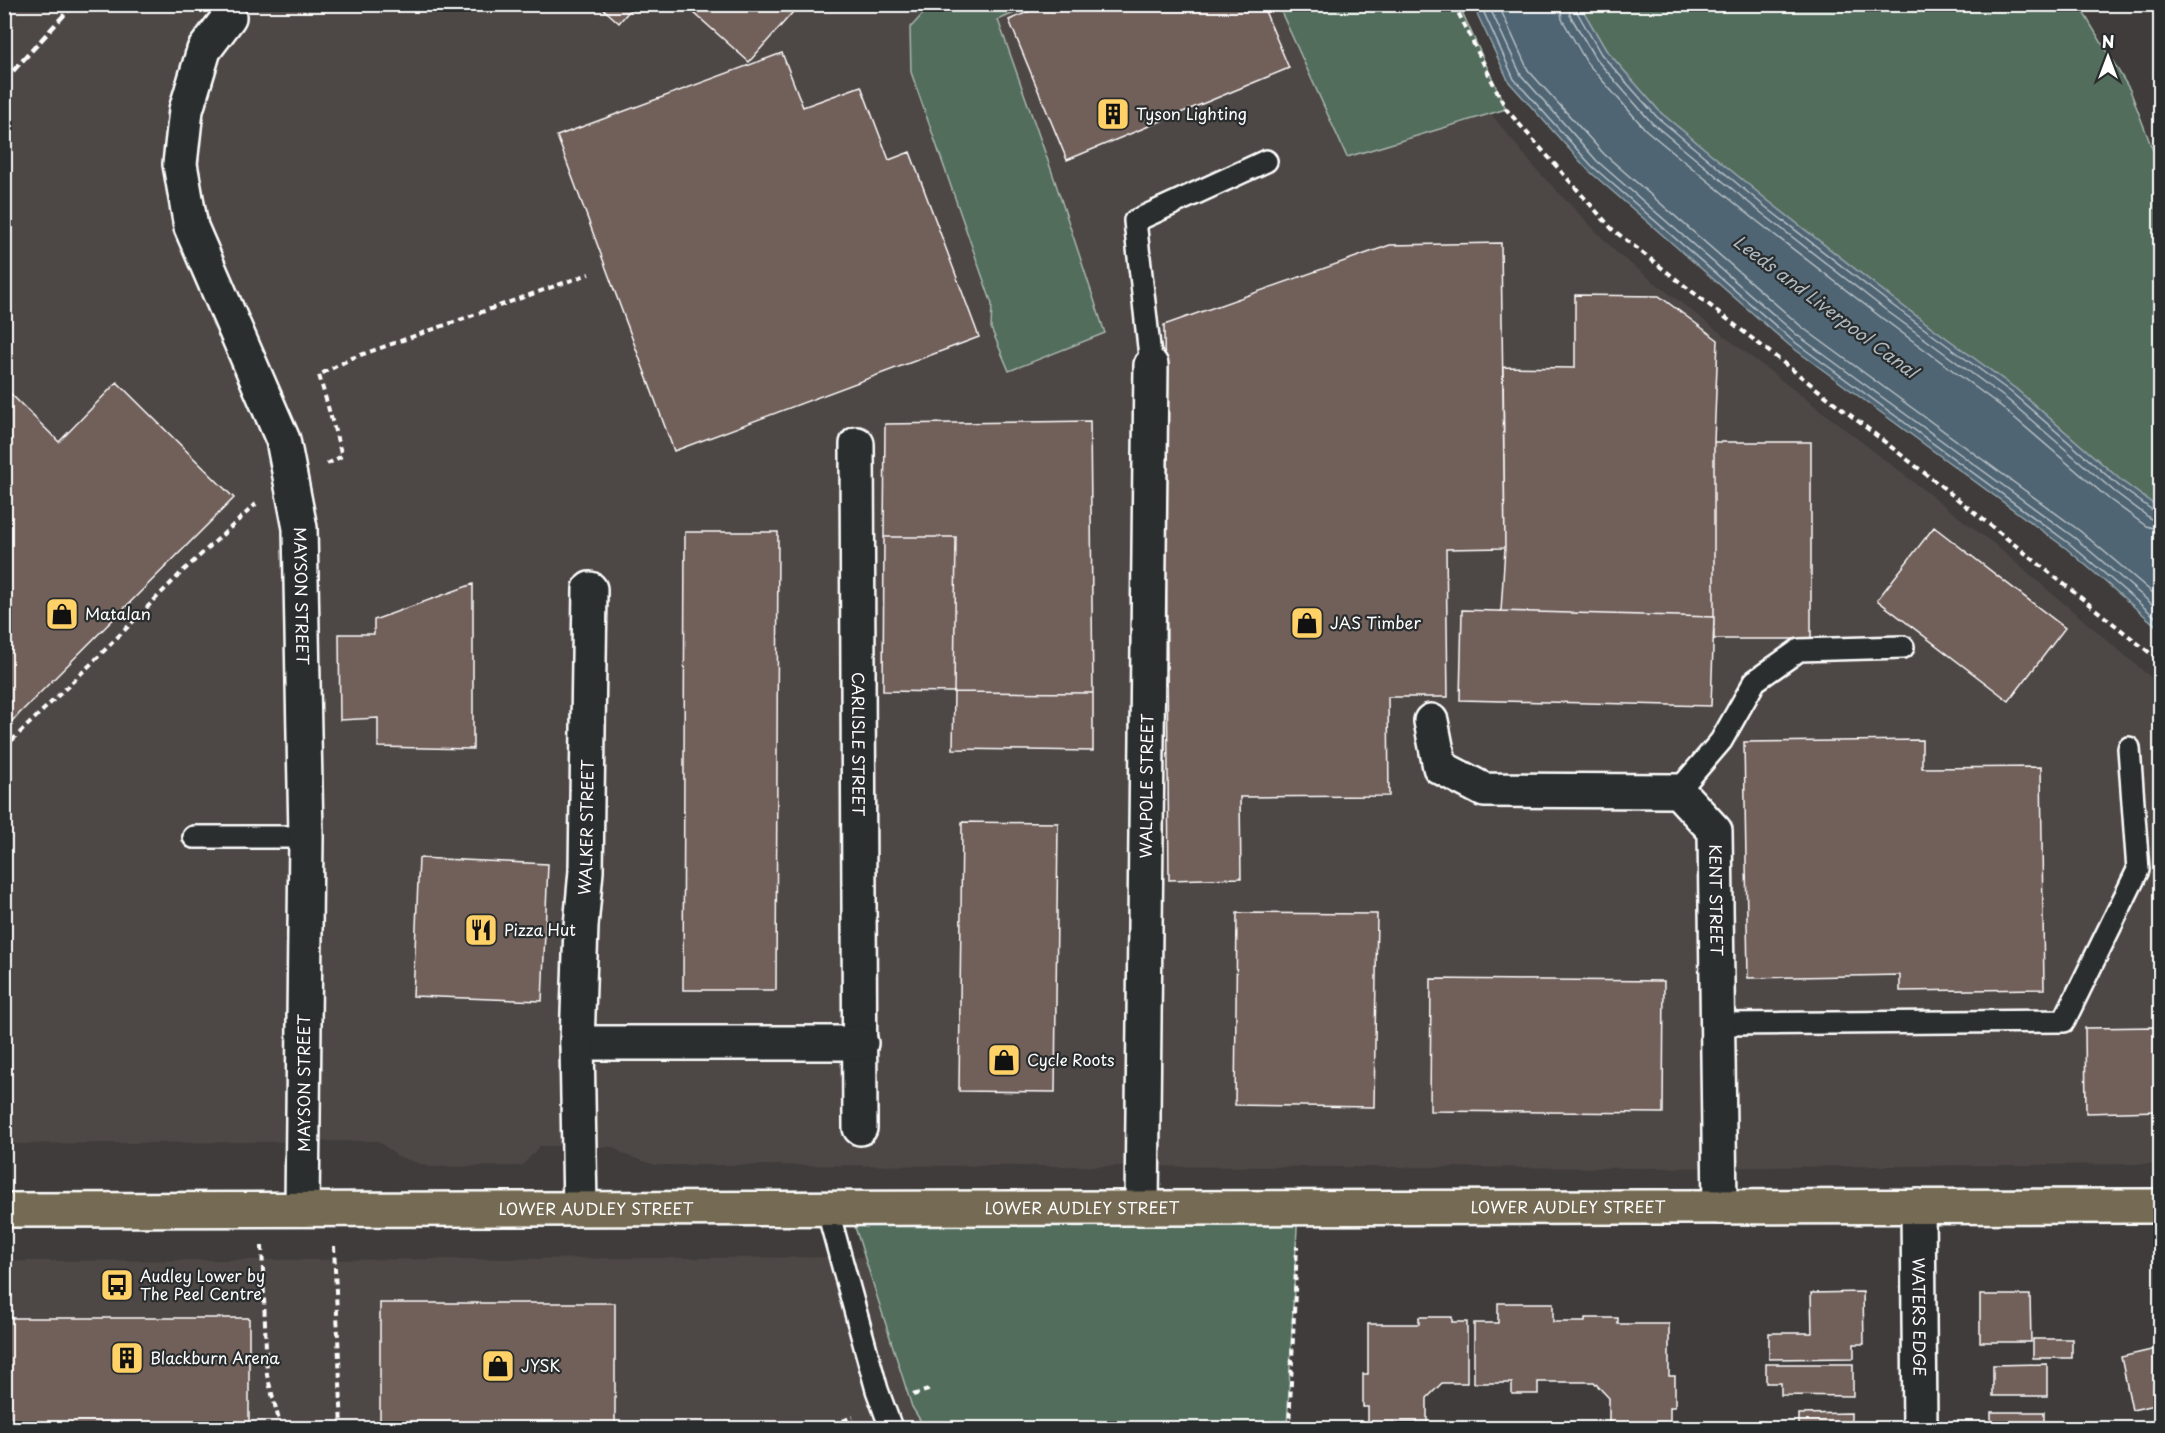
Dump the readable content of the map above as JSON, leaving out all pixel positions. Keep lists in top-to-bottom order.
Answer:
{
  "streets": {
    "highway": ["LOWER AUDLEY STREET"],
    "street": [
      "MAYSON STREET",
      "CARLISLE STREET",
      "WALPOLE STREET",
      "WALKER STREET",
      "KENT STREET",
      "WATERS EDGE"
    ]
  },
  "crossings": [
    ["MAYSON STREET", "LOWER AUDLEY STREET"],
    ["WALPOLE STREET", "LOWER AUDLEY STREET"],
    ["WALKER STREET", "LOWER AUDLEY STREET"],
    ["KENT STREET", "LOWER AUDLEY STREET"],
    ["LOWER AUDLEY STREET", "WATERS EDGE"]
  ],
  "water": ["Leeds and Liverpool Canal"],
  "places": {
    "building": ["Tyson Lighting", "Blackburn Arena"],
    "shop": [
      "Matalan",
      "JAS Timber",
      "Cycle Roots",
      "JYSK"
    ],
    "restaurant": ["Pizza Hut"],
    "bus stop": ["Audley Lower by The Peel Centre"]
  },
  "north": "top"
}
